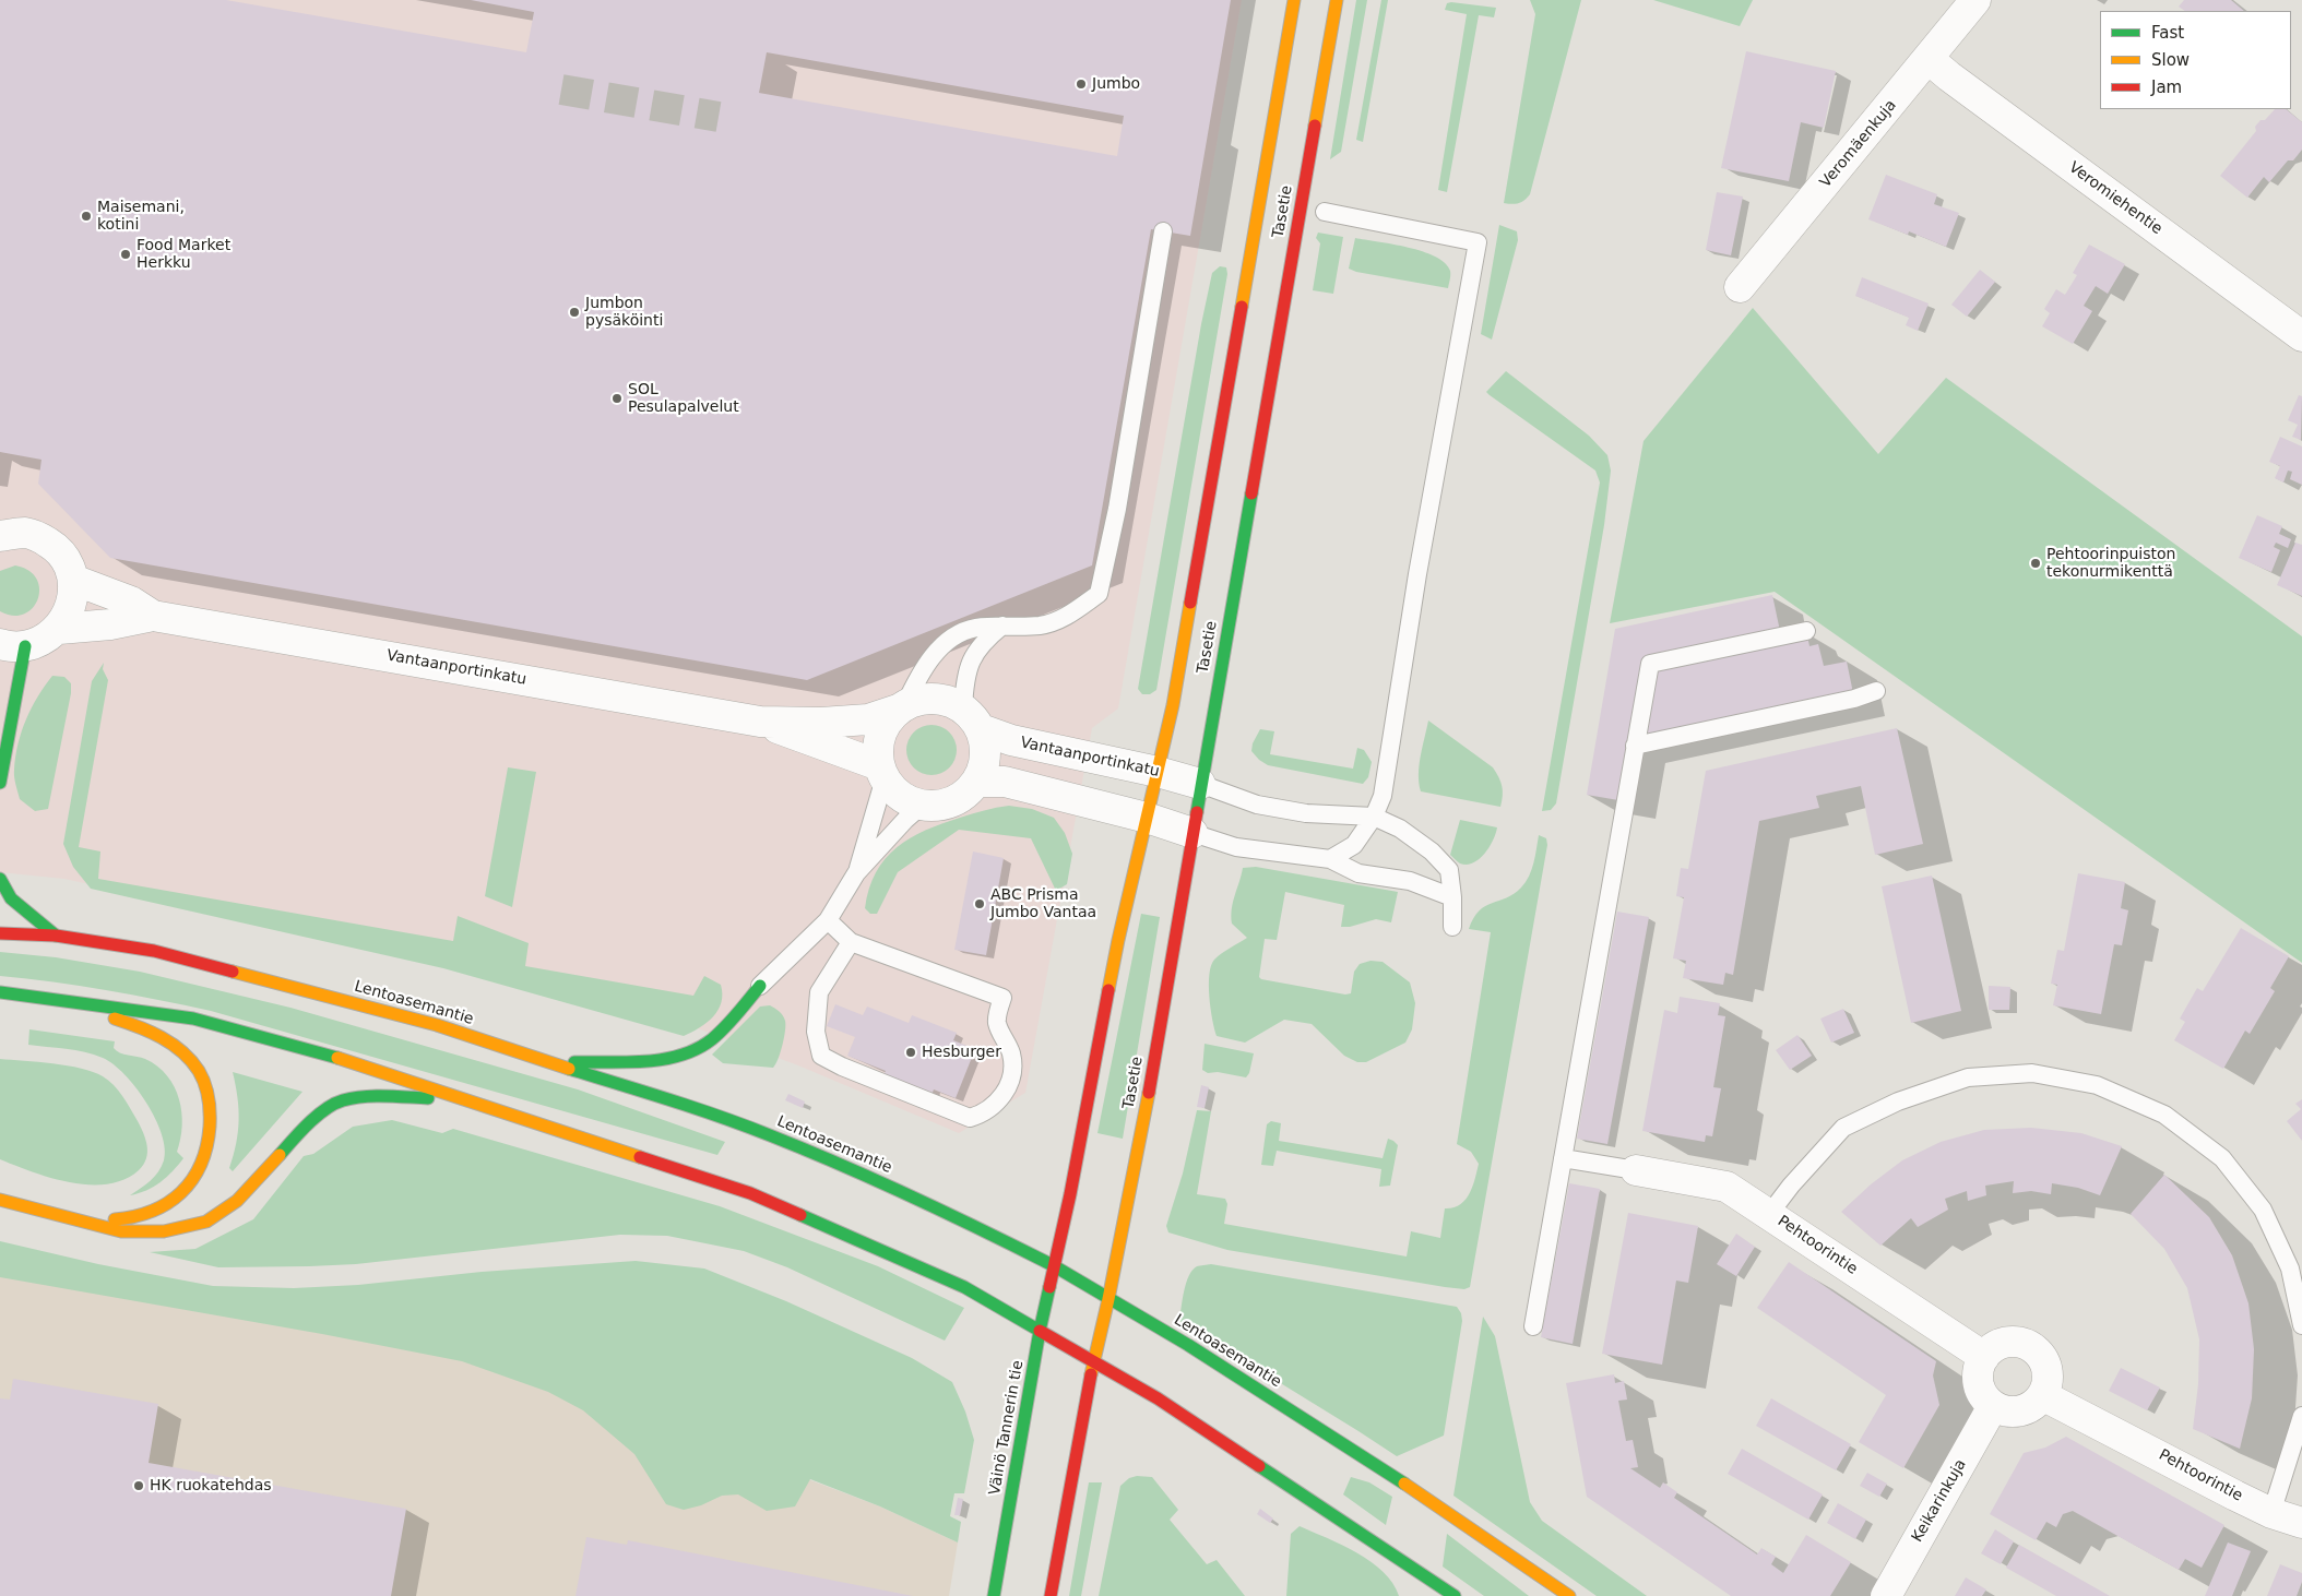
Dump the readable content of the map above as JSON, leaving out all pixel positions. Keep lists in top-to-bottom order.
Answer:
{
  "streets": {
    "main road": ["Tasetie", "Lentoasemantie", "Väinö Tannerin tie"],
    "street": [
      "Veromäenkuja",
      "Veromiehentie",
      "Vantaanportinkatu",
      "Pehtoorintie",
      "Keikarinkuja"
    ]
  },
  "crossings": [
    ["Veromäenkuja", "Veromiehentie"],
    ["Tasetie", "Vantaanportinkatu"],
    ["Tasetie", "Lentoasemantie"],
    ["Tasetie", "Väinö Tannerin tie"],
    ["Lentoasemantie", "Väinö Tannerin tie"],
    ["Pehtoorintie", "Keikarinkuja"]
  ],
  "places": [
    "Jumbo",
    "Maisemani, kotini",
    "Food Market Herkku",
    "Jumbon pysäköinti",
    "SOL Pesulapalvelut",
    "Pehtoorinpuiston tekonurmikenttä",
    "ABC Prisma Jumbo Vantaa",
    "Hesburger",
    "HK ruokatehdas"
  ],
  "legend": ["Fast", "Slow", "Jam"]
}
